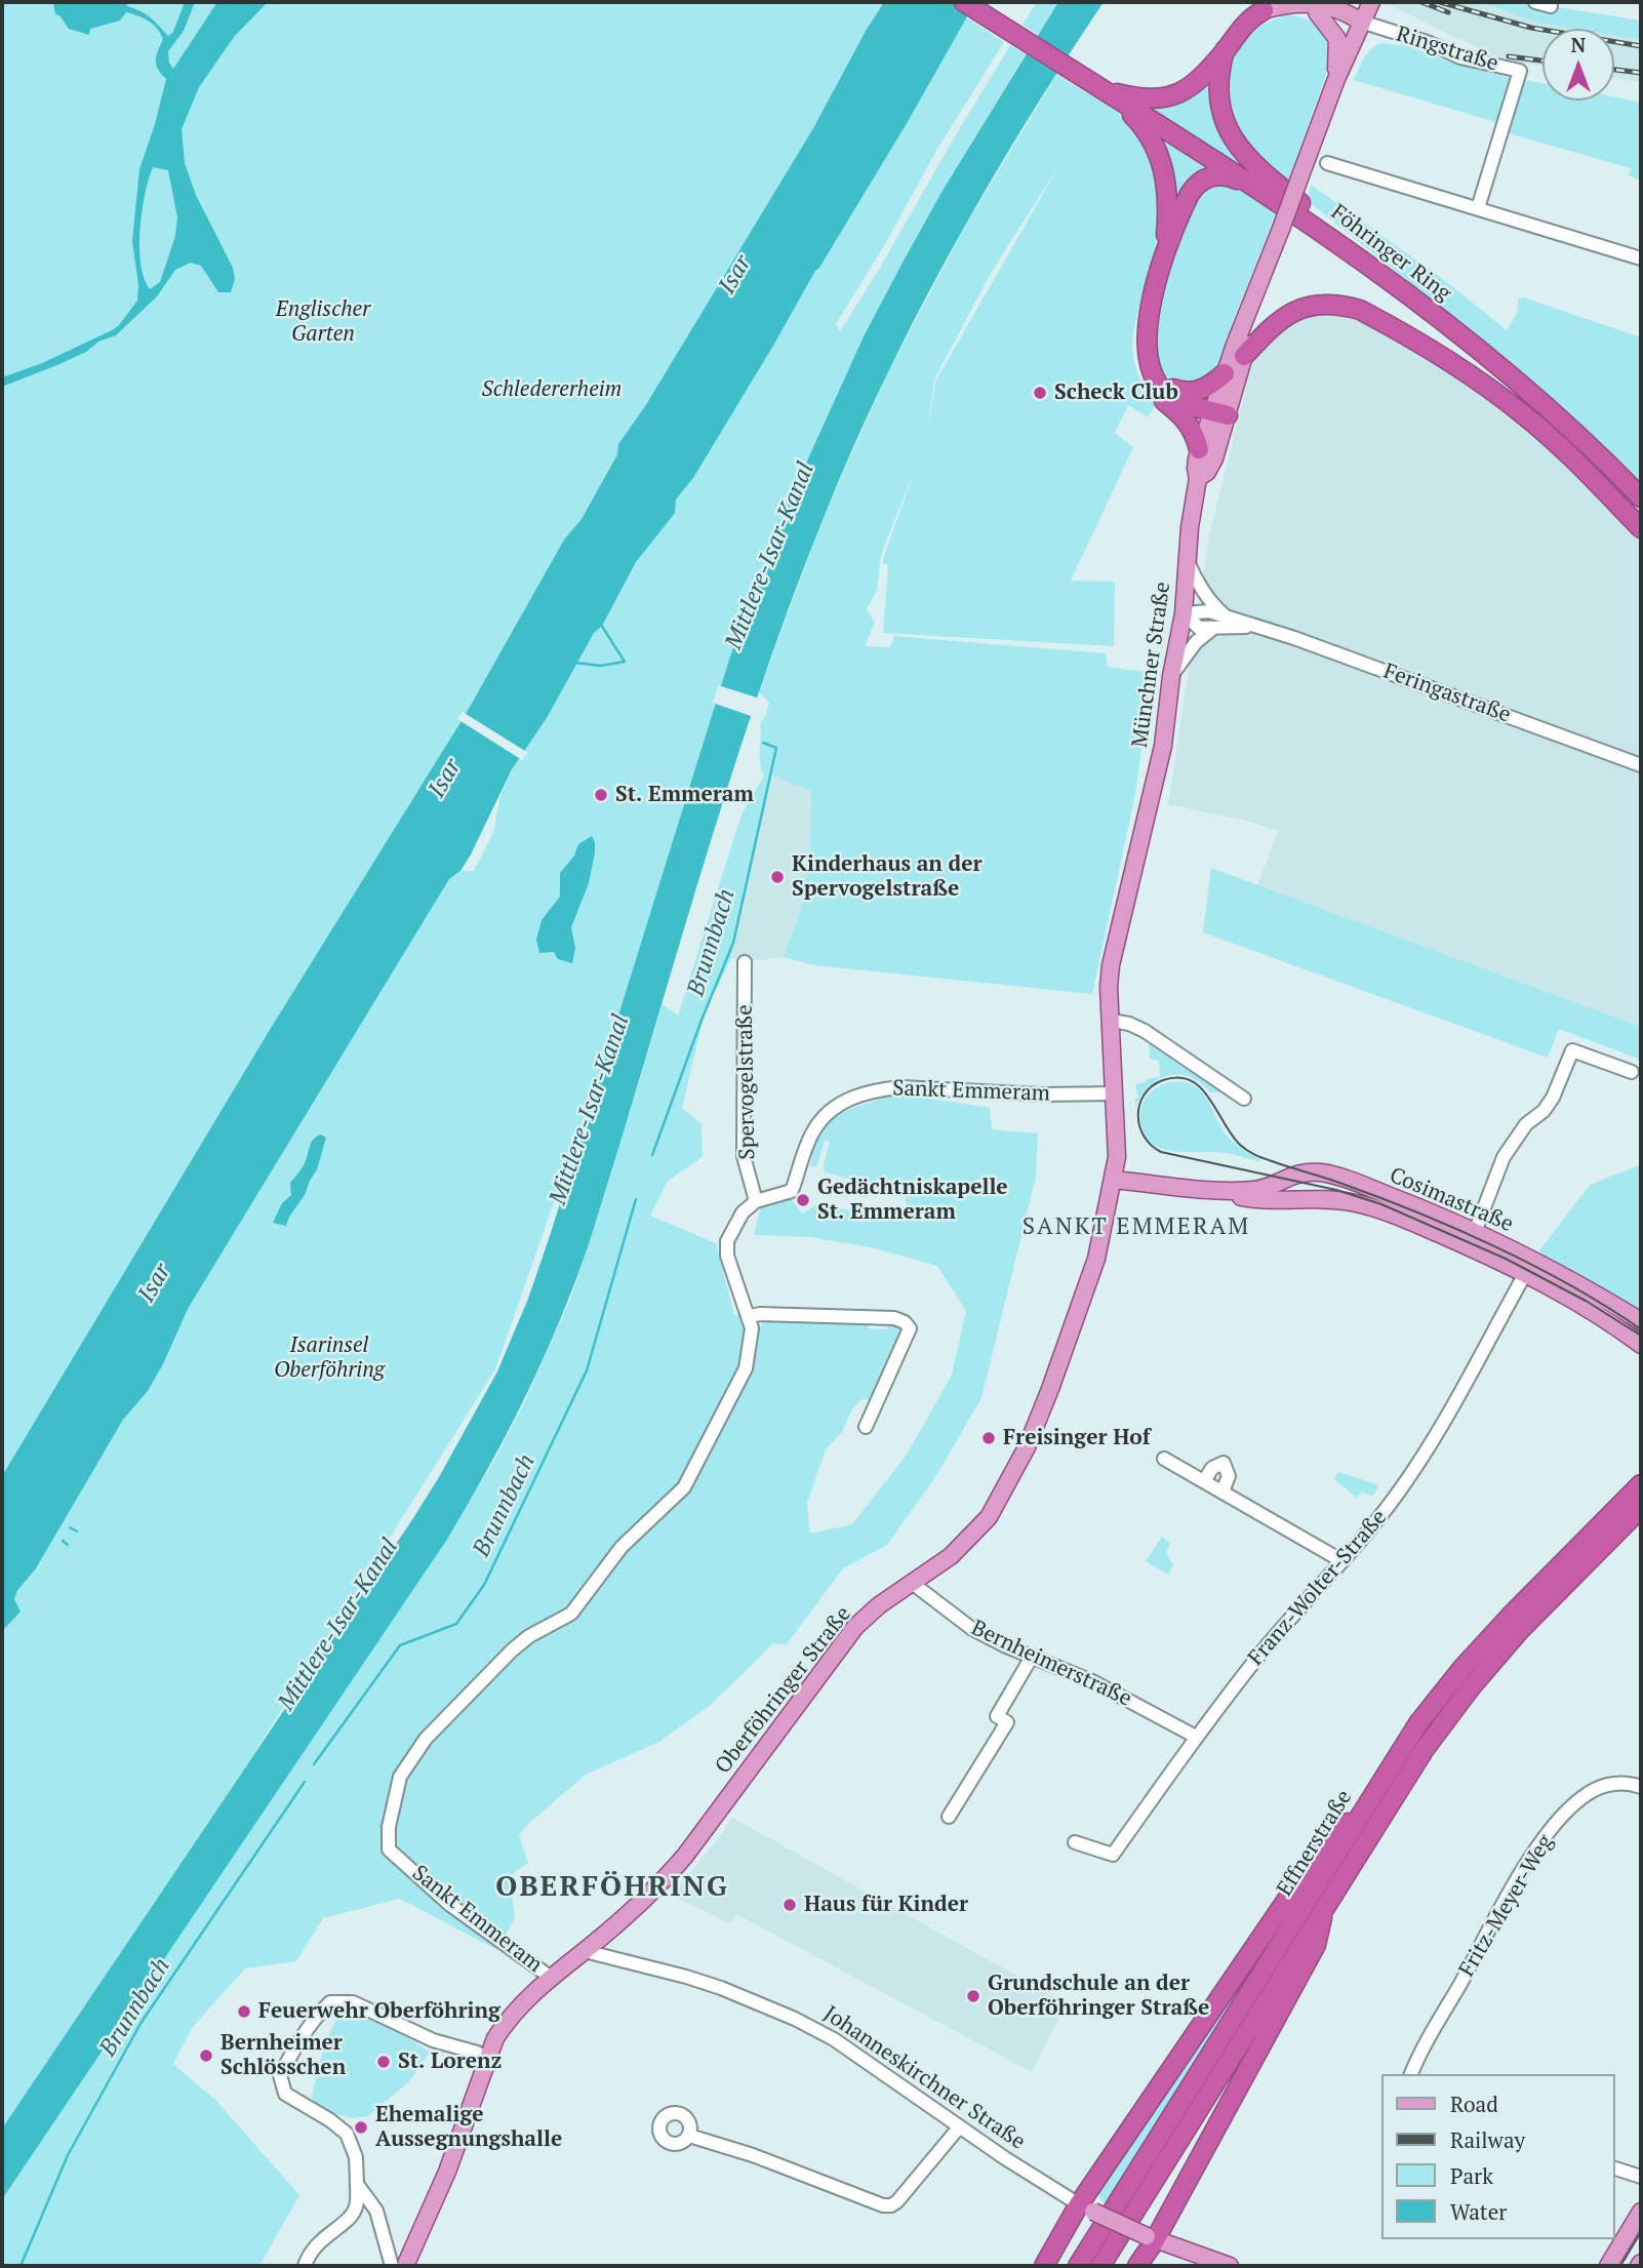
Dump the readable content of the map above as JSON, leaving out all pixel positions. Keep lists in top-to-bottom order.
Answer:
{
  "streets": {
    "highway": ["Föhringer Ring", "Effnerstraße"],
    "main road": [
      "Münchner Straße",
      "Cosimastraße",
      "Oberföhringer Straße",
      "Johanneskirchner Straße"
    ],
    "street": [
      "Ringstraße",
      "Feringastraße",
      "Spervogelstraße",
      "Sankt Emmeram",
      "Franz-Wolter-Straße",
      "Bernheimerstraße",
      "Fritz-Meyer-Weg"
    ]
  },
  "crossings": [
    ["Ringstraße", "Münchner Straße"],
    ["Münchner Straße", "Feringastraße"],
    ["Münchner Straße", "Oberföhringer Straße"],
    ["Spervogelstraße", "Sankt Emmeram"],
    ["Sankt Emmeram", "Oberföhringer Straße"],
    ["Cosimastraße", "Franz-Wolter-Straße"],
    ["Cosimastraße", "Oberföhringer Straße"],
    ["Franz-Wolter-Straße", "Bernheimerstraße"],
    ["Bernheimerstraße", "Oberföhringer Straße"],
    ["Oberföhringer Straße", "Johanneskirchner Straße"]
  ],
  "districts": ["SANKT EMMERAM", "OBERFÖHRING"],
  "water": ["Isar", "Mittlere-Isar-Kanal", "Brunnbach"],
  "parks": ["Englischer Garten", "Schledererheim", "Isarinsel Oberföhring"],
  "places": [
    "Scheck Club",
    "St. Emmeram",
    "Kinderhaus an der Spervogelstraße",
    "Gedächtniskapelle St. Emmeram",
    "Freisinger Hof",
    "Haus für Kinder",
    "Grundschule an der Oberföhringer Straße",
    "Feuerwehr Oberföhring",
    "Bernheimer Schlösschen",
    "St. Lorenz",
    "Ehemalige Aussegnungshalle"
  ],
  "legend": [
    "Road",
    "Railway",
    "Park",
    "Water"
  ],
  "north": "top"
}
